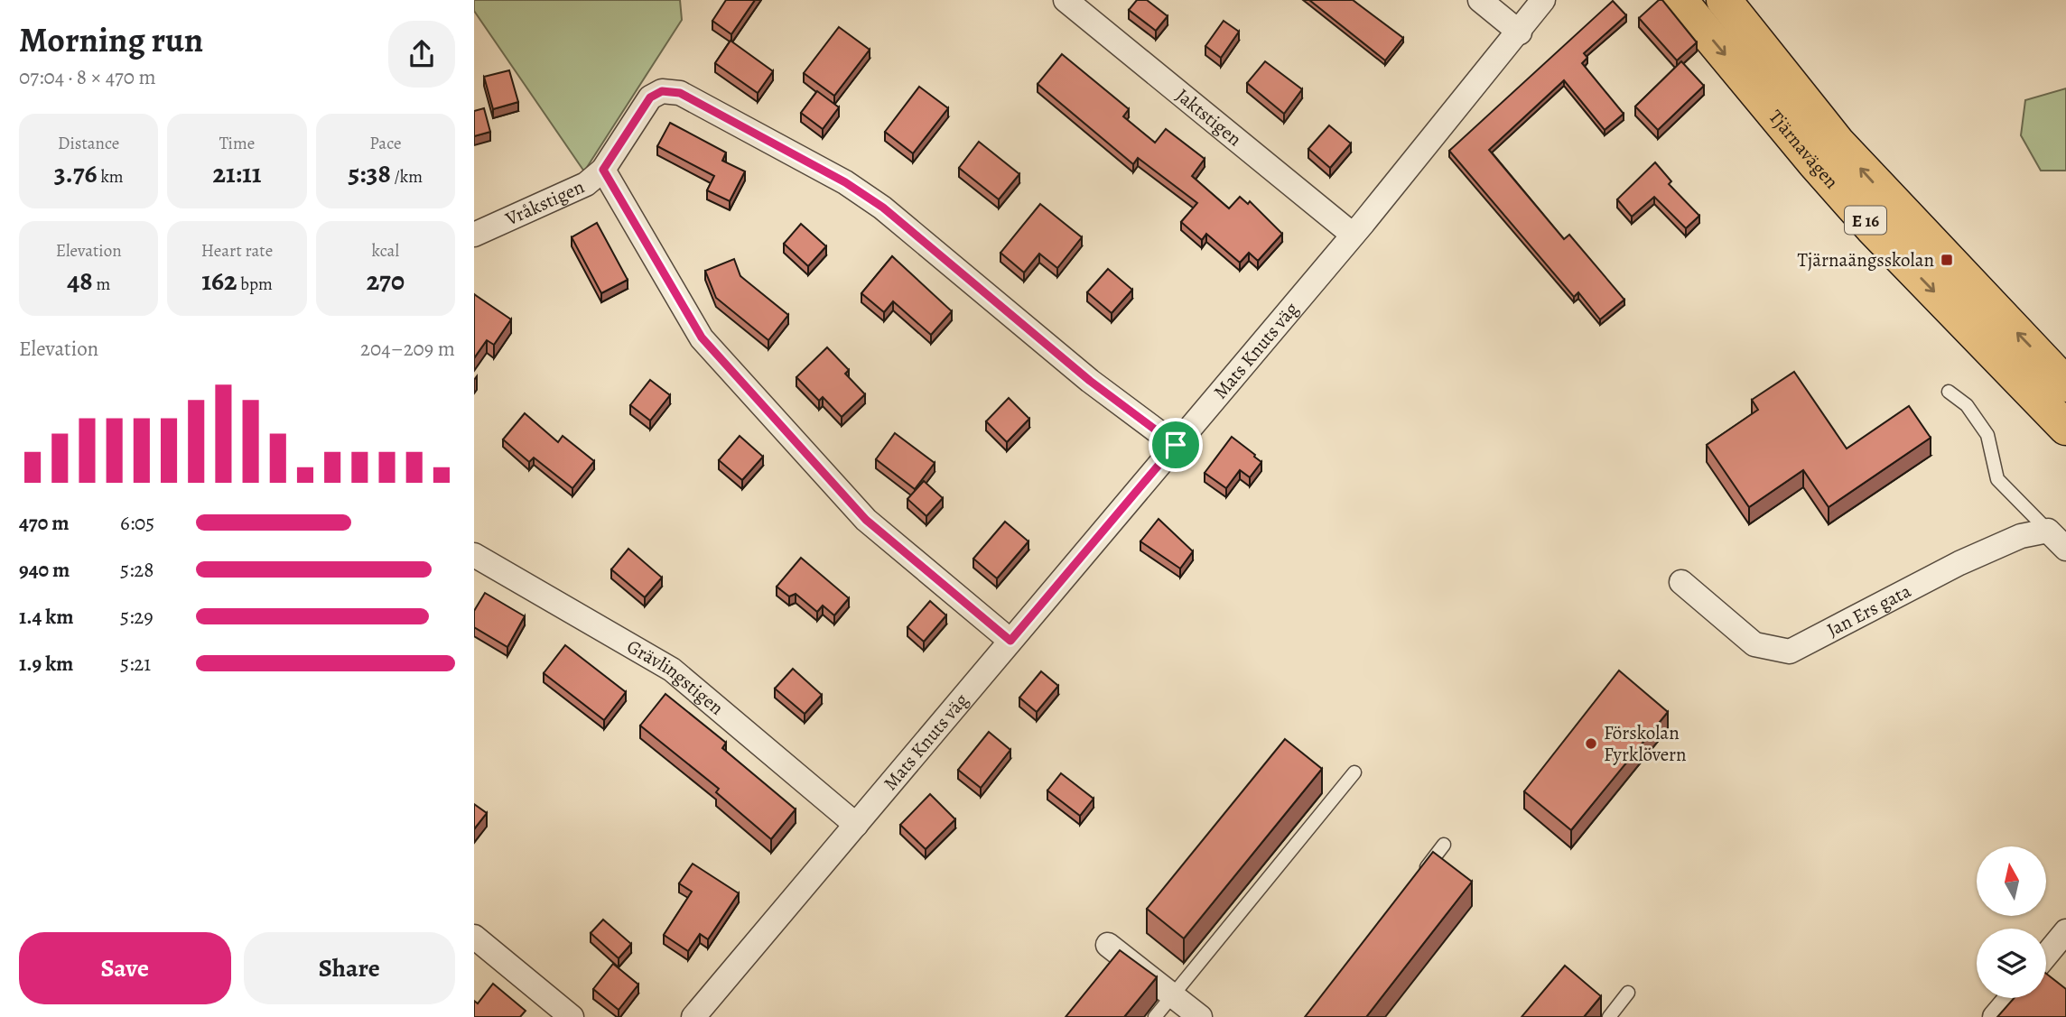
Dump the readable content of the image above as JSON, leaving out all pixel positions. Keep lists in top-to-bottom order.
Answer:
{
  "streets": {
    "highway": ["Tjärnavägen", "E 16"],
    "street": [
      "Jaktstigen",
      "Vråkstigen",
      "Mats Knuts väg",
      "Jan Ers gata",
      "Grävlingstigen"
    ]
  },
  "crossings": [
    ["Jaktstigen", "Mats Knuts väg"],
    ["Vråkstigen", "Mats Knuts väg"],
    ["Mats Knuts väg", "Grävlingstigen"]
  ],
  "places": {
    "transit": ["Tjärnaängsskolan"],
    "other": ["Förskolan Fyrklövern"]
  },
  "north": "top",
  "page": {
    "heading": ["Morning run", "07:04 · 8 × 470 m"],
    "stats": [
      ["Distance", "3.76 km"],
      ["Time", "21:11"],
      ["Pace", "5:38 /km"],
      ["Elevation", "48 m"],
      ["Heart rate", "162 bpm"],
      ["kcal", "270"]
    ],
    "chart": ["Elevation", "204–209 m"],
    "list": [
      {
        "name": "470 m",
        "note": "6:05"
      },
      {
        "name": "940 m",
        "note": "5:28"
      },
      {
        "name": "1.4 km",
        "note": "5:29"
      },
      {
        "name": "1.9 km",
        "note": "5:21"
      }
    ],
    "buttons": ["Save", "Share"]
  }
}
